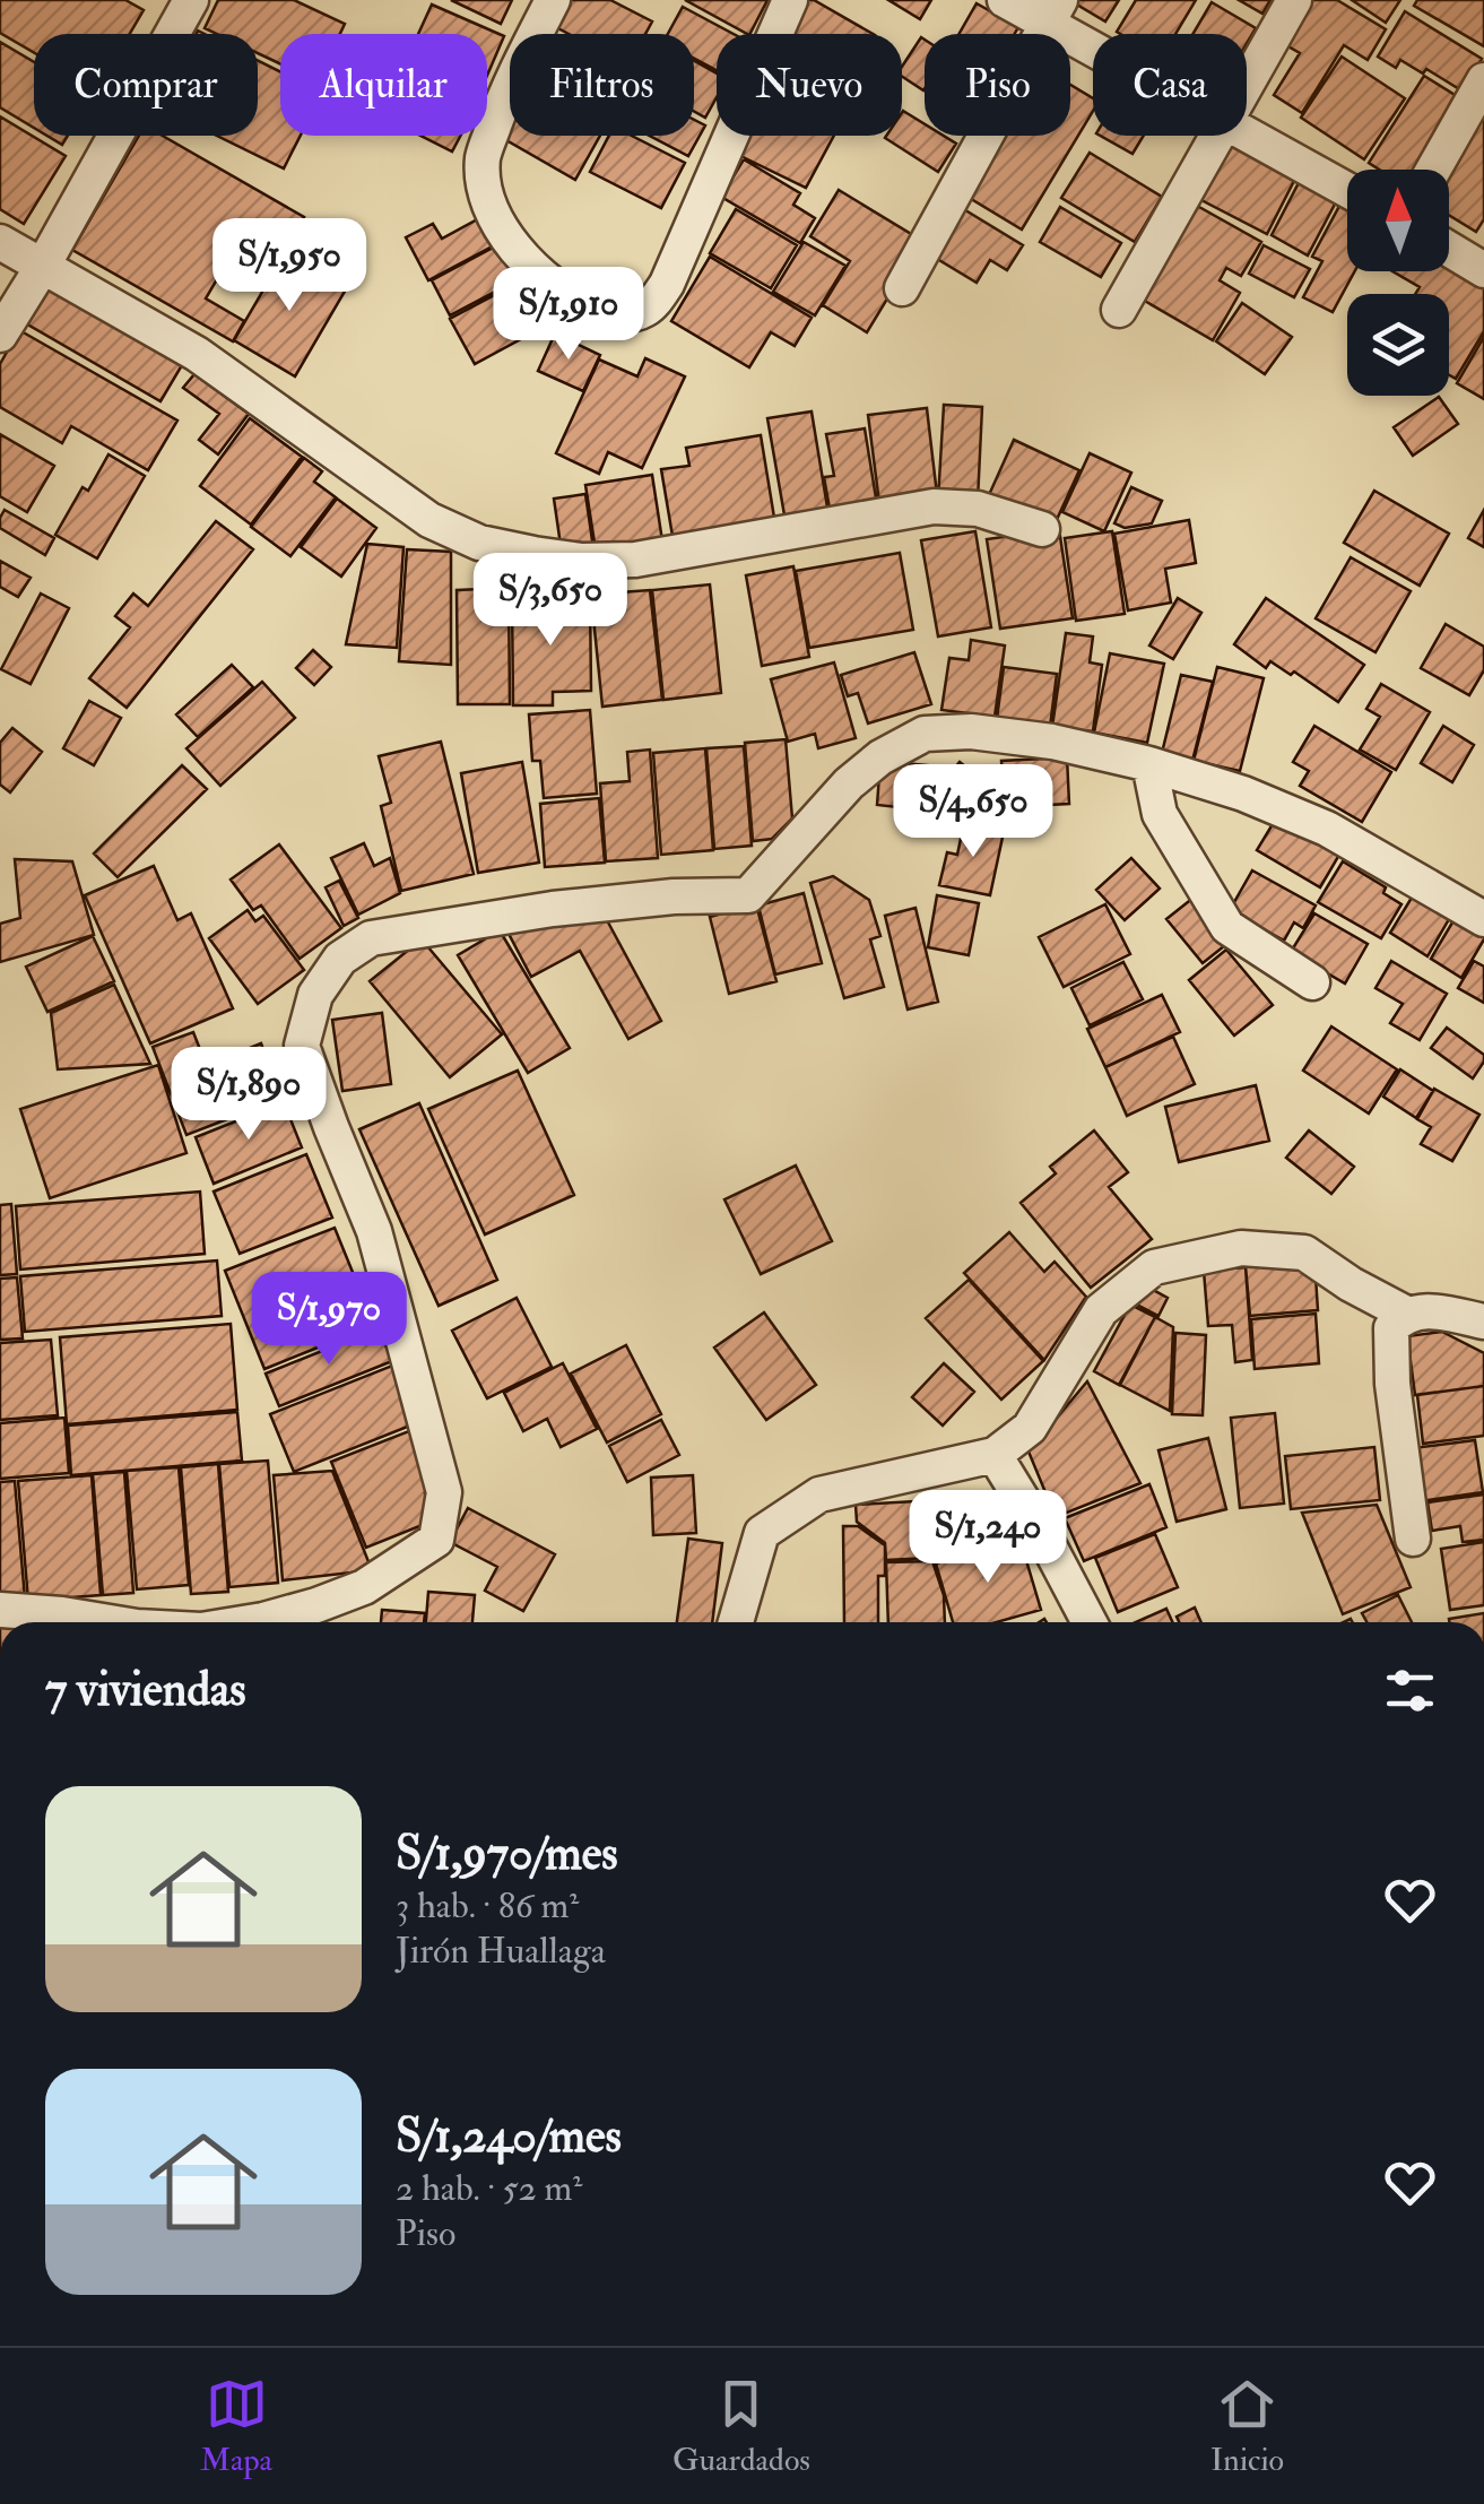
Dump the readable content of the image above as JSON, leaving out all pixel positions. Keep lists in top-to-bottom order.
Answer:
{
  "north": "top",
  "page": {
    "chip": [
      "Comprar",
      "Alquilar",
      "Filtros",
      "Nuevo",
      "Piso",
      "Casa"
    ],
    "price": [
      "S/1,950",
      "S/1,910",
      "S/3,650",
      "S/4,650",
      "S/1,890",
      "S/1,970",
      "S/1,240"
    ],
    "heading": "7 viviendas",
    "list": [
      {
        "name": "S/1,970/mes",
        "note": "3 hab. · 86 m² · Jirón Huallaga"
      },
      {
        "name": "S/1,240/mes",
        "note": "2 hab. · 52 m² · Piso"
      }
    ],
    "tabs": ["Mapa", "Guardados", "Inicio"]
  }
}
